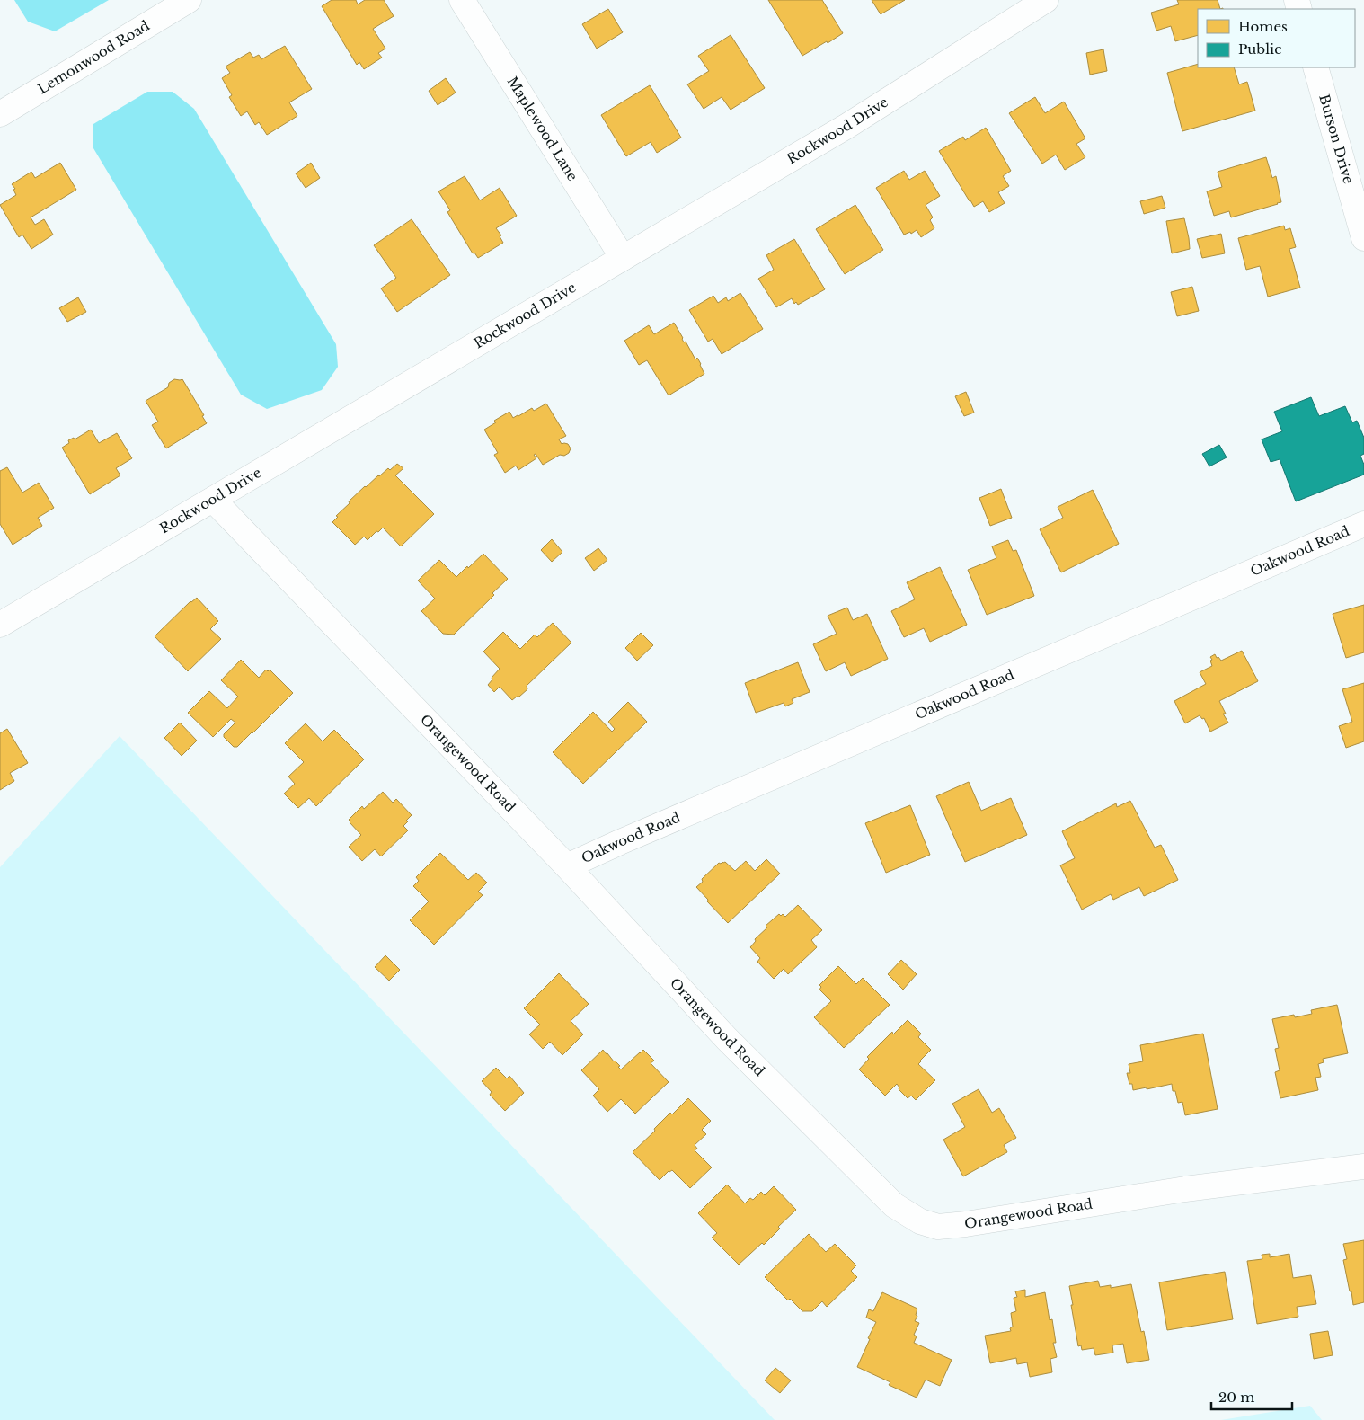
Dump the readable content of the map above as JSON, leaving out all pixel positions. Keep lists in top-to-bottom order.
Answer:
{
  "streets": {
    "street": [
      "Lemonwood Road",
      "Maplewood Lane",
      "Rockwood Drive",
      "Burson Drive",
      "Oakwood Road",
      "Orangewood Road"
    ]
  },
  "crossings": [
    ["Maplewood Lane", "Rockwood Drive"],
    ["Rockwood Drive", "Orangewood Road"],
    ["Oakwood Road", "Orangewood Road"]
  ],
  "legend": ["Homes", "Public"],
  "scale_bar": "20 m"
}
